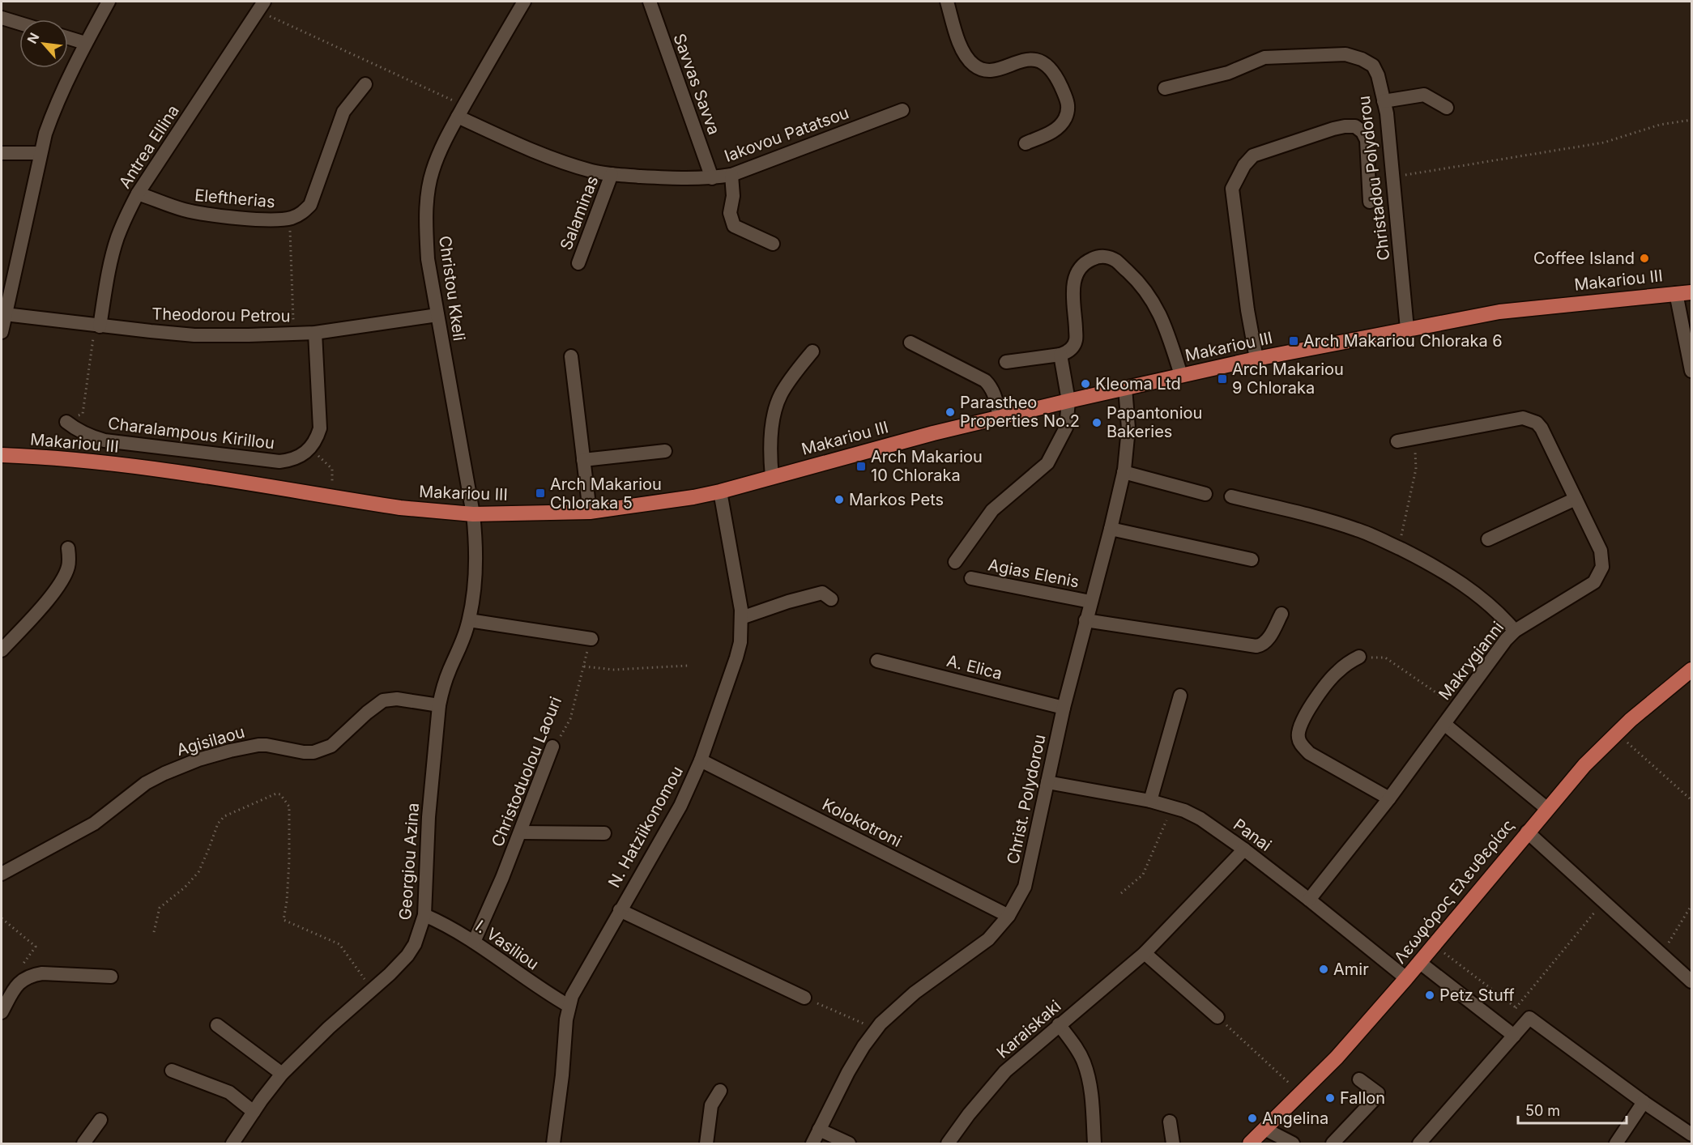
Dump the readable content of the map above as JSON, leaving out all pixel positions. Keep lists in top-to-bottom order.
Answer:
{
  "streets": {
    "main road": ["Makariou III", "Λεωφόρος Ελευθερίας"],
    "street": [
      "Savvas Savva",
      "Iakovou Patatsou",
      "Antrea Ellina",
      "Christadou Polydorou",
      "Eleftherias",
      "Salaminas",
      "Christou Kkeli",
      "Theodorou Petrou",
      "Charalampous Kirillou",
      "Agias Elenis",
      "Makrygianni",
      "A. Elica",
      "Agisilaou",
      "Christoduolou Laouri",
      "Christ. Polydorou",
      "Kolokotroni",
      "N. Hatziikonomou",
      "Panai",
      "Georgiou Azina",
      "I. Vasiliou",
      "Karaiskaki"
    ]
  },
  "crossings": [
    ["Savvas Savva", "Iakovou Patatsou"],
    ["Iakovou Patatsou", "Salaminas"],
    ["Iakovou Patatsou", "Christou Kkeli"],
    ["Antrea Ellina", "Eleftherias"],
    ["Antrea Ellina", "Theodorou Petrou"],
    ["Christadou Polydorou", "Makariou III"],
    ["Makariou III", "Christou Kkeli"],
    ["Makariou III", "Christ. Polydorou"],
    ["Makariou III", "N. Hatziikonomou"],
    ["Makariou III", "Georgiou Azina"],
    ["Christou Kkeli", "Theodorou Petrou"],
    ["Christou Kkeli", "Georgiou Azina"],
    ["Agias Elenis", "Christ. Polydorou"],
    ["Makrygianni", "Panai"],
    ["A. Elica", "Christ. Polydorou"],
    ["Agisilaou", "Georgiou Azina"],
    ["Christoduolou Laouri", "I. Vasiliou"],
    ["Christ. Polydorou", "Kolokotroni"],
    ["Christ. Polydorou", "Panai"],
    ["Kolokotroni", "N. Hatziikonomou"],
    ["N. Hatziikonomou", "I. Vasiliou"],
    ["Panai", "Λεωφόρος Ελευθερίας"],
    ["Panai", "Karaiskaki"],
    ["Georgiou Azina", "I. Vasiliou"]
  ],
  "places": {
    "other": [
      "Coffee Island",
      "Kleoma Ltd",
      "Parastheo Properties No.2",
      "Papantoniou Bakeries",
      "Markos Pets",
      "Amir",
      "Petz Stuff",
      "Fallon",
      "Angelina"
    ],
    "transit": [
      "Arch Makariou Chloraka 6",
      "Arch Makariou 9 Chloraka",
      "Arch Makariou 10 Chloraka",
      "Arch Makariou Chloraka 5"
    ]
  },
  "scale_bar": "50 m",
  "north": "top left"
}
